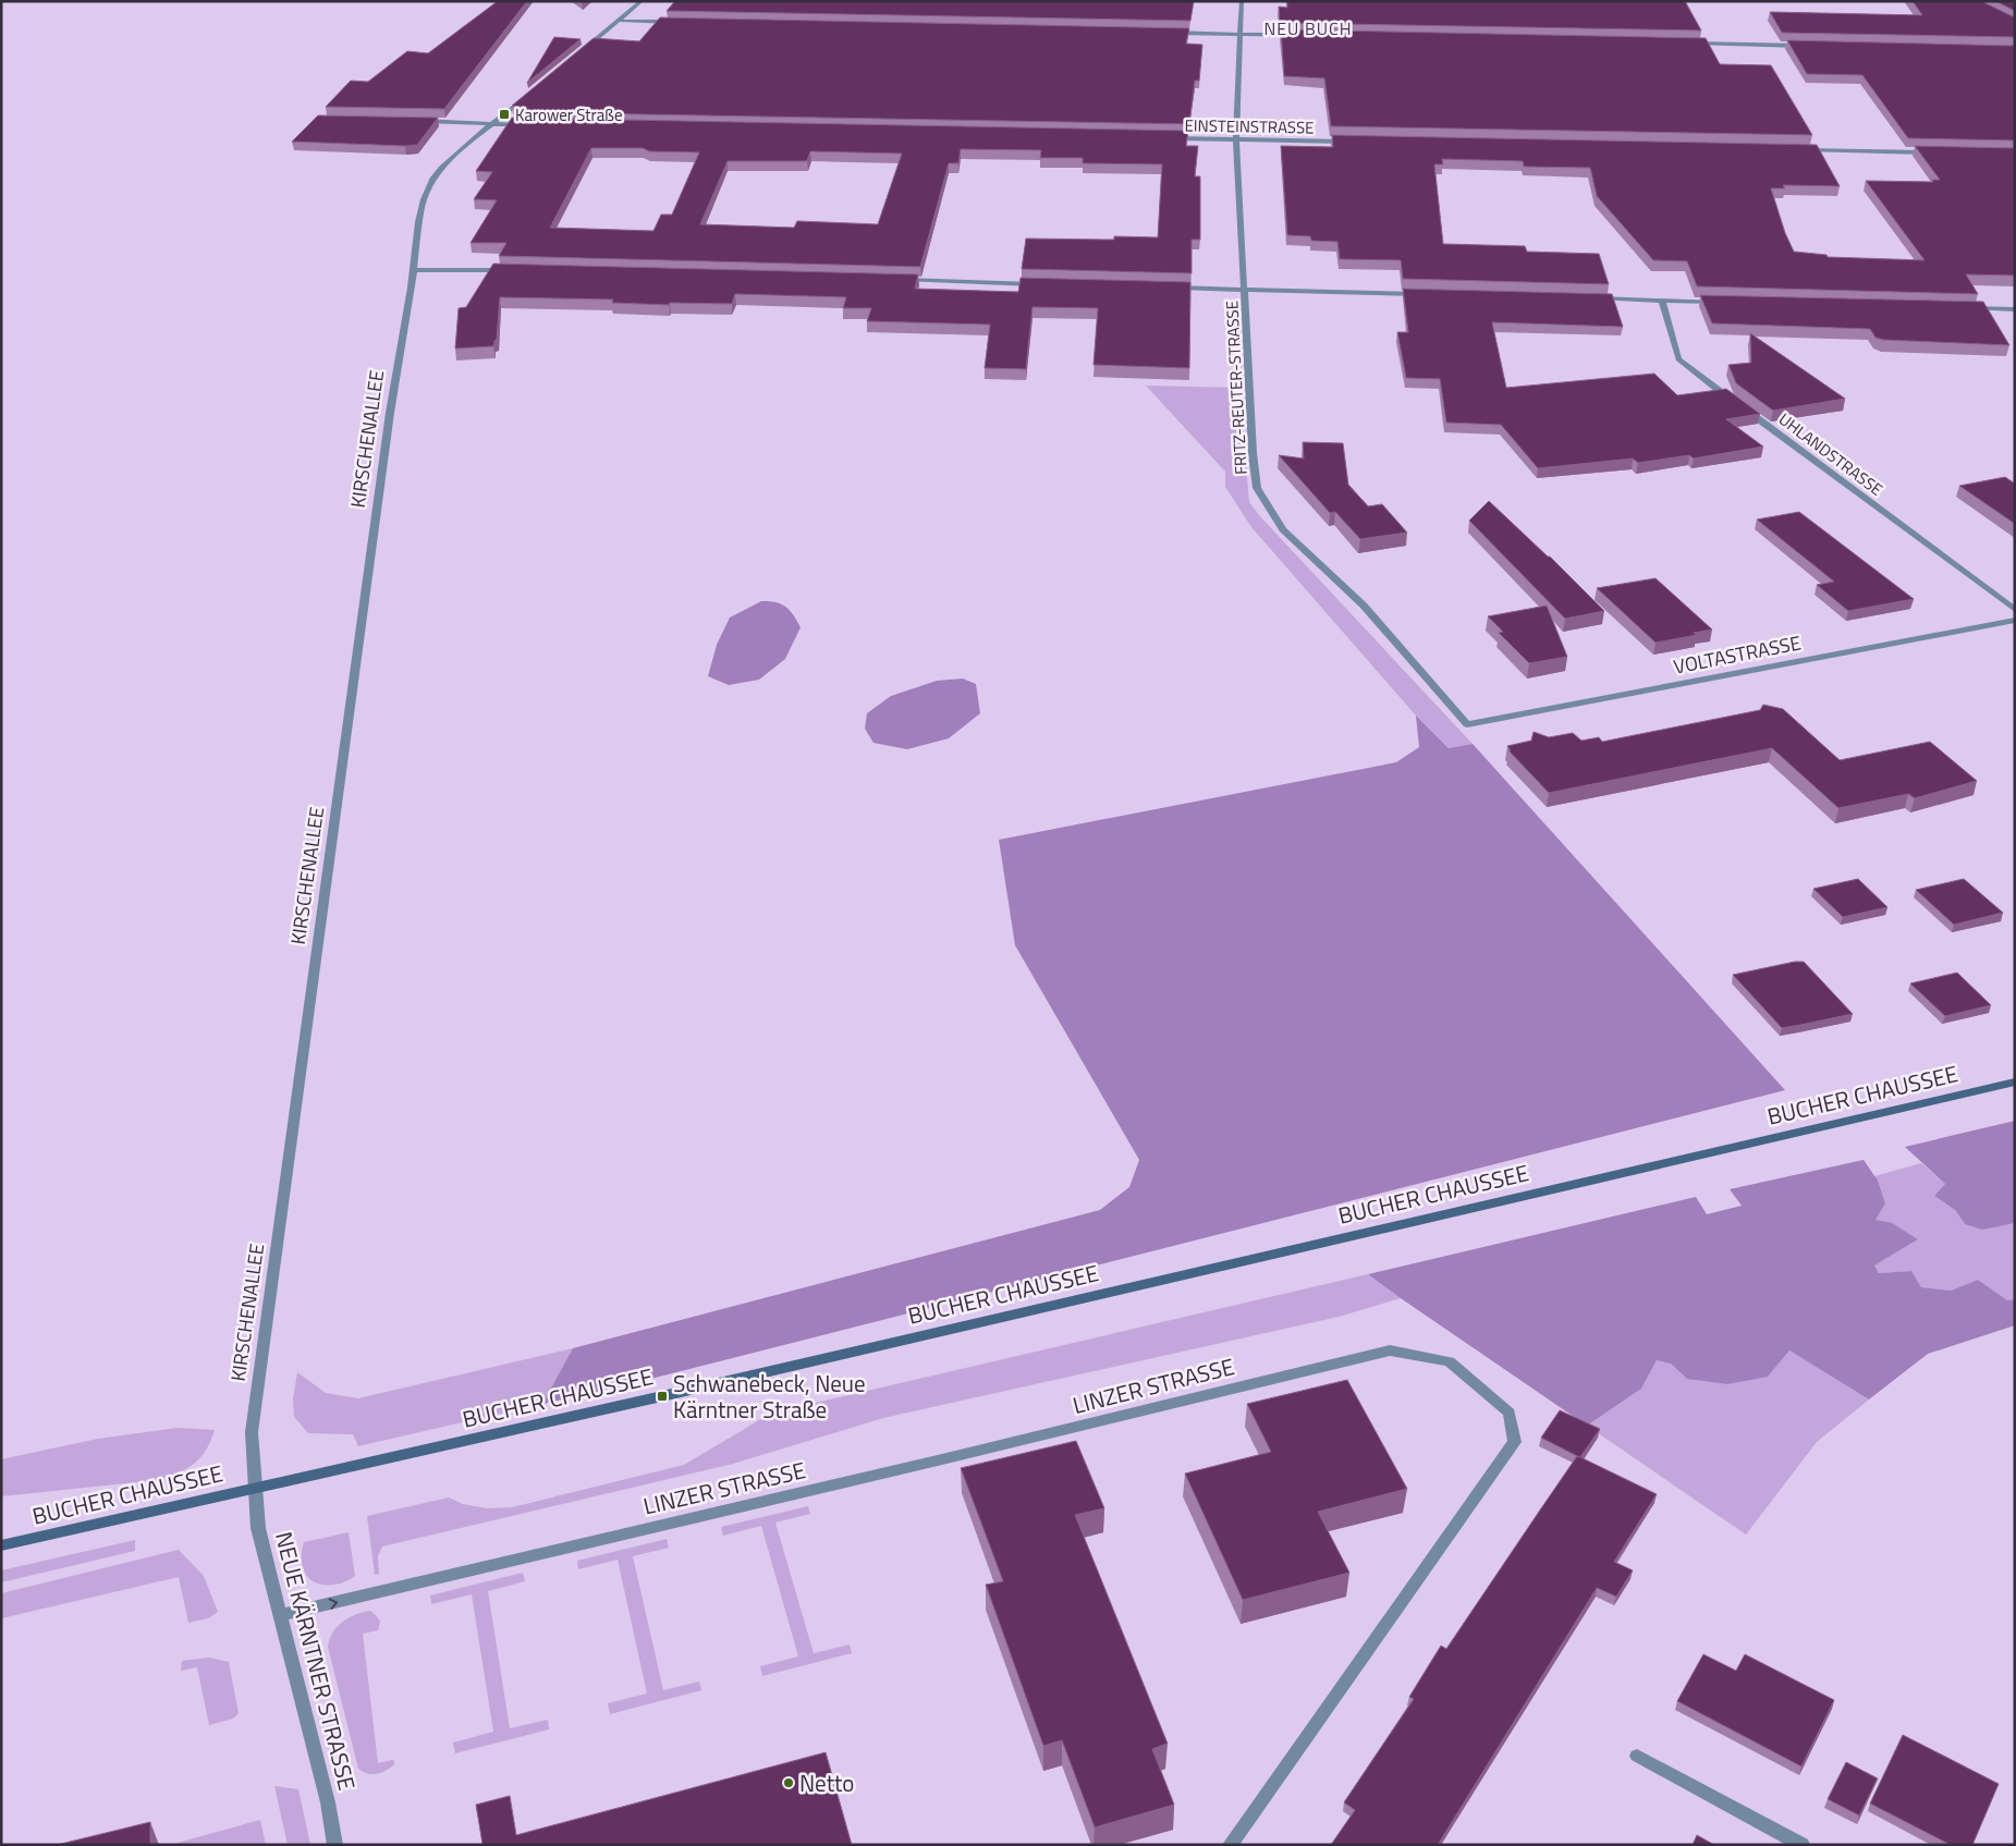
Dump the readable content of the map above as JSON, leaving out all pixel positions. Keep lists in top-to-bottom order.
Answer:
{
  "streets": {
    "main road": ["BUCHER CHAUSSEE"],
    "street": [
      "EINSTEINSTRASSE",
      "FRITZ-REUTER-STRASSE",
      "KIRSCHENALLEE",
      "UHLANDSTRASSE",
      "VOLTASTRASSE",
      "LINZER STRASSE",
      "NEUE KÄRNTNER STRASSE"
    ]
  },
  "crossings": [
    ["EINSTEINSTRASSE", "FRITZ-REUTER-STRASSE"],
    ["FRITZ-REUTER-STRASSE", "VOLTASTRASSE"],
    ["KIRSCHENALLEE", "BUCHER CHAUSSEE"],
    ["KIRSCHENALLEE", "NEUE KÄRNTNER STRASSE"],
    ["BUCHER CHAUSSEE", "NEUE KÄRNTNER STRASSE"],
    ["LINZER STRASSE", "NEUE KÄRNTNER STRASSE"]
  ],
  "districts": ["NEU BUCH"],
  "places": {
    "transit": ["Karower Straße", "Schwanebeck, Neue Kärntner Straße"],
    "other": ["Netto"]
  }
}
